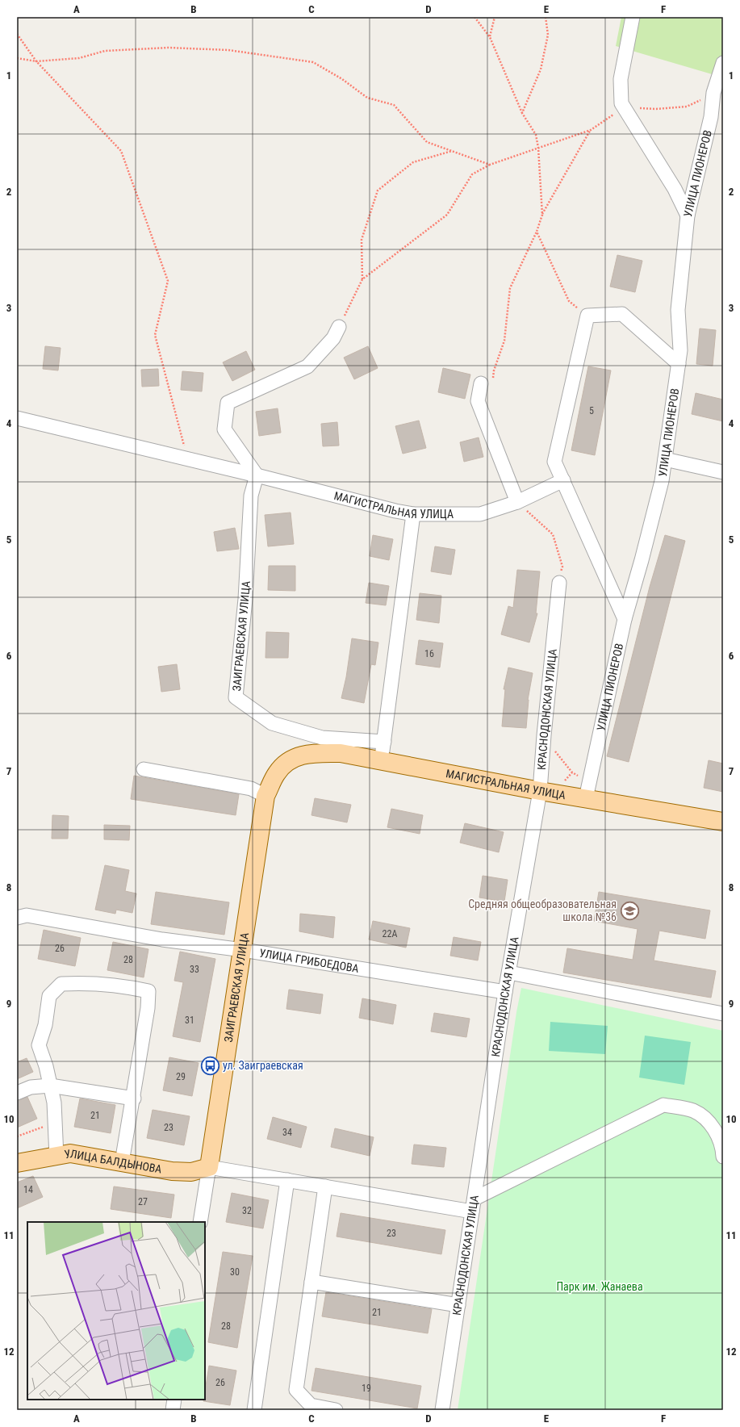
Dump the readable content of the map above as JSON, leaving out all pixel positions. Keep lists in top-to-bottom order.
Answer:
{
  "streets": {
    "main road": ["МАГИСТРАЛЬНАЯ УЛИЦА", "ЗАИГРАЕВСКАЯ УЛИЦА", "УЛИЦА БАЛДЫНОВА"],
    "street": ["УЛИЦА ПИОНЕРОВ", "КРАСНОДОНСКАЯ УЛИЦА", "УЛИЦА ГРИБОЕДОВА"]
  },
  "crossings": [
    ["УЛИЦА ПИОНЕРОВ", "МАГИСТРАЛЬНАЯ УЛИЦА"],
    ["МАГИСТРАЛЬНАЯ УЛИЦА", "ЗАИГРАЕВСКАЯ УЛИЦА"],
    ["МАГИСТРАЛЬНАЯ УЛИЦА", "КРАСНОДОНСКАЯ УЛИЦА"],
    ["ЗАИГРАЕВСКАЯ УЛИЦА", "УЛИЦА ГРИБОЕДОВА"],
    ["ЗАИГРАЕВСКАЯ УЛИЦА", "УЛИЦА БАЛДЫНОВА"],
    ["КРАСНОДОНСКАЯ УЛИЦА", "УЛИЦА ГРИБОЕДОВА"]
  ],
  "parks": ["Парк им. Жанаева"],
  "places": {
    "school or university": ["Средняя общеобразовательная школа №36"],
    "bus stop": ["ул. Заиграевская"]
  },
  "house_numbers": [
    "5",
    "16",
    "22А",
    "26",
    "28",
    "33",
    "31",
    "29",
    "21",
    "23",
    "34",
    "14",
    "27",
    "32",
    "23",
    "30",
    "21",
    "28",
    "26",
    "19"
  ],
  "grid": {
    "columns": [
      "A",
      "B",
      "C",
      "D",
      "E",
      "F"
    ],
    "rows": [
      "1",
      "2",
      "3",
      "4",
      "5",
      "6",
      "7",
      "8",
      "9",
      "10",
      "11",
      "12"
    ]
  }
}
